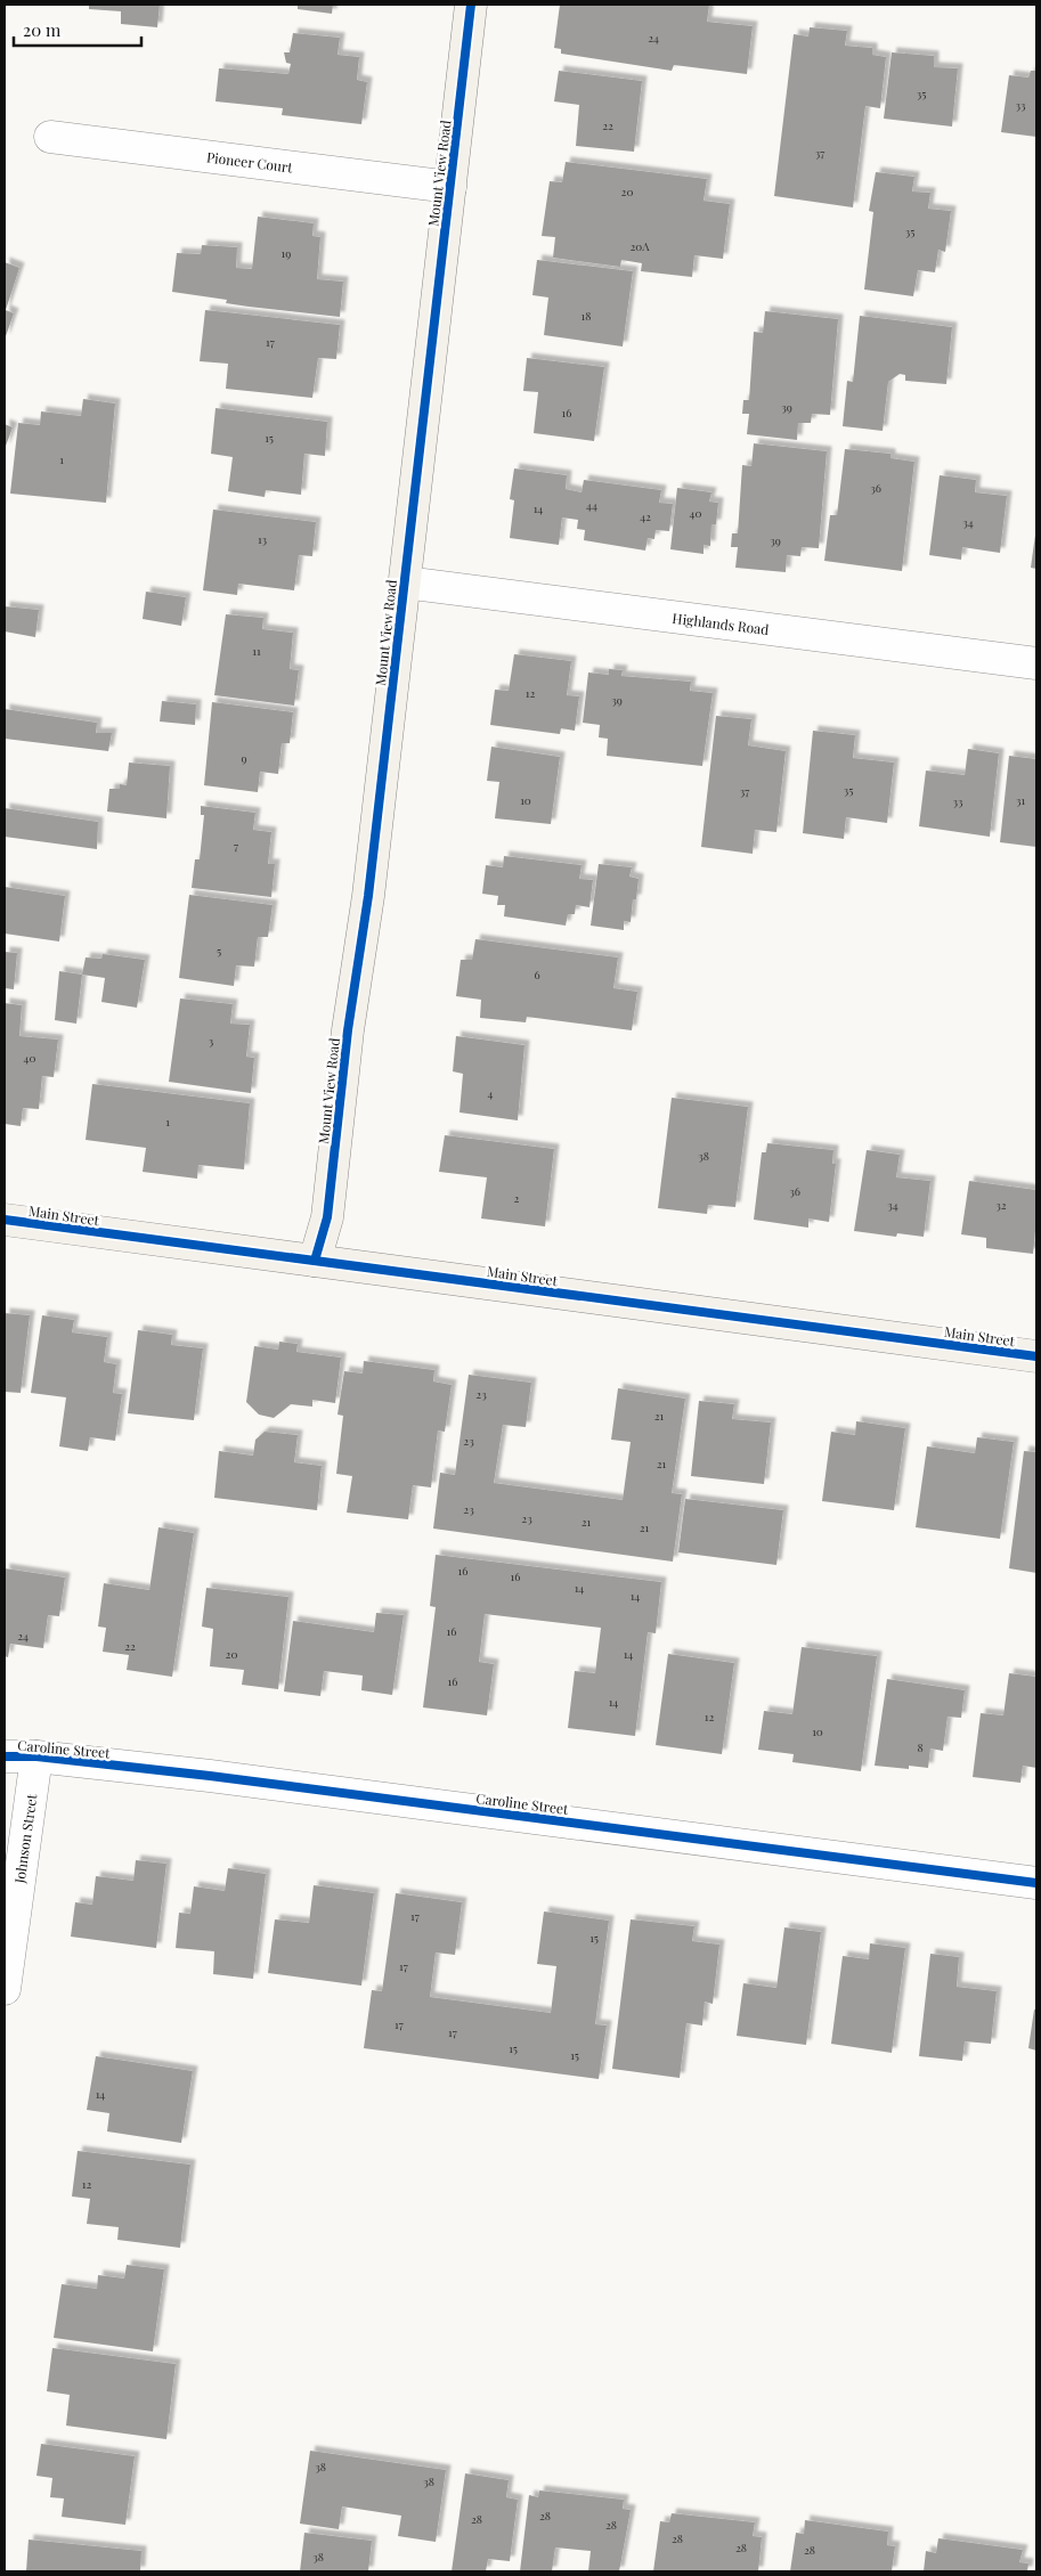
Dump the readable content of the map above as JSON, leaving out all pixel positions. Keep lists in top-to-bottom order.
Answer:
{
  "streets": {
    "street": [
      "Pioneer Court",
      "Mount View Road",
      "Highlands Road",
      "Main Street",
      "Caroline Street",
      "Johnson Street"
    ]
  },
  "crossings": [
    ["Pioneer Court", "Mount View Road"],
    ["Mount View Road", "Highlands Road"],
    ["Mount View Road", "Main Street"],
    ["Caroline Street", "Johnson Street"]
  ],
  "house_numbers": [
    "24",
    "35",
    "33",
    "22",
    "37",
    "20",
    "35",
    "20A",
    "19",
    "18",
    "17",
    "39",
    "16",
    "15",
    "1",
    "36",
    "44",
    "14",
    "40",
    "42",
    "34",
    "13",
    "39",
    "11",
    "12",
    "39",
    "9",
    "35",
    "37",
    "10",
    "31",
    "33",
    "7",
    "5",
    "6",
    "3",
    "40",
    "4",
    "1",
    "38",
    "36",
    "2",
    "34",
    "32",
    "23",
    "21",
    "23",
    "21",
    "23",
    "23",
    "21",
    "21",
    "16",
    "16",
    "14",
    "14",
    "16",
    "24",
    "22",
    "20",
    "14",
    "16",
    "14",
    "12",
    "10",
    "8",
    "17",
    "15",
    "17",
    "17",
    "17",
    "15",
    "15",
    "14",
    "12",
    "38",
    "38",
    "28",
    "28",
    "28",
    "28",
    "28",
    "28",
    "38"
  ],
  "scale_bar": "20 m"
}
